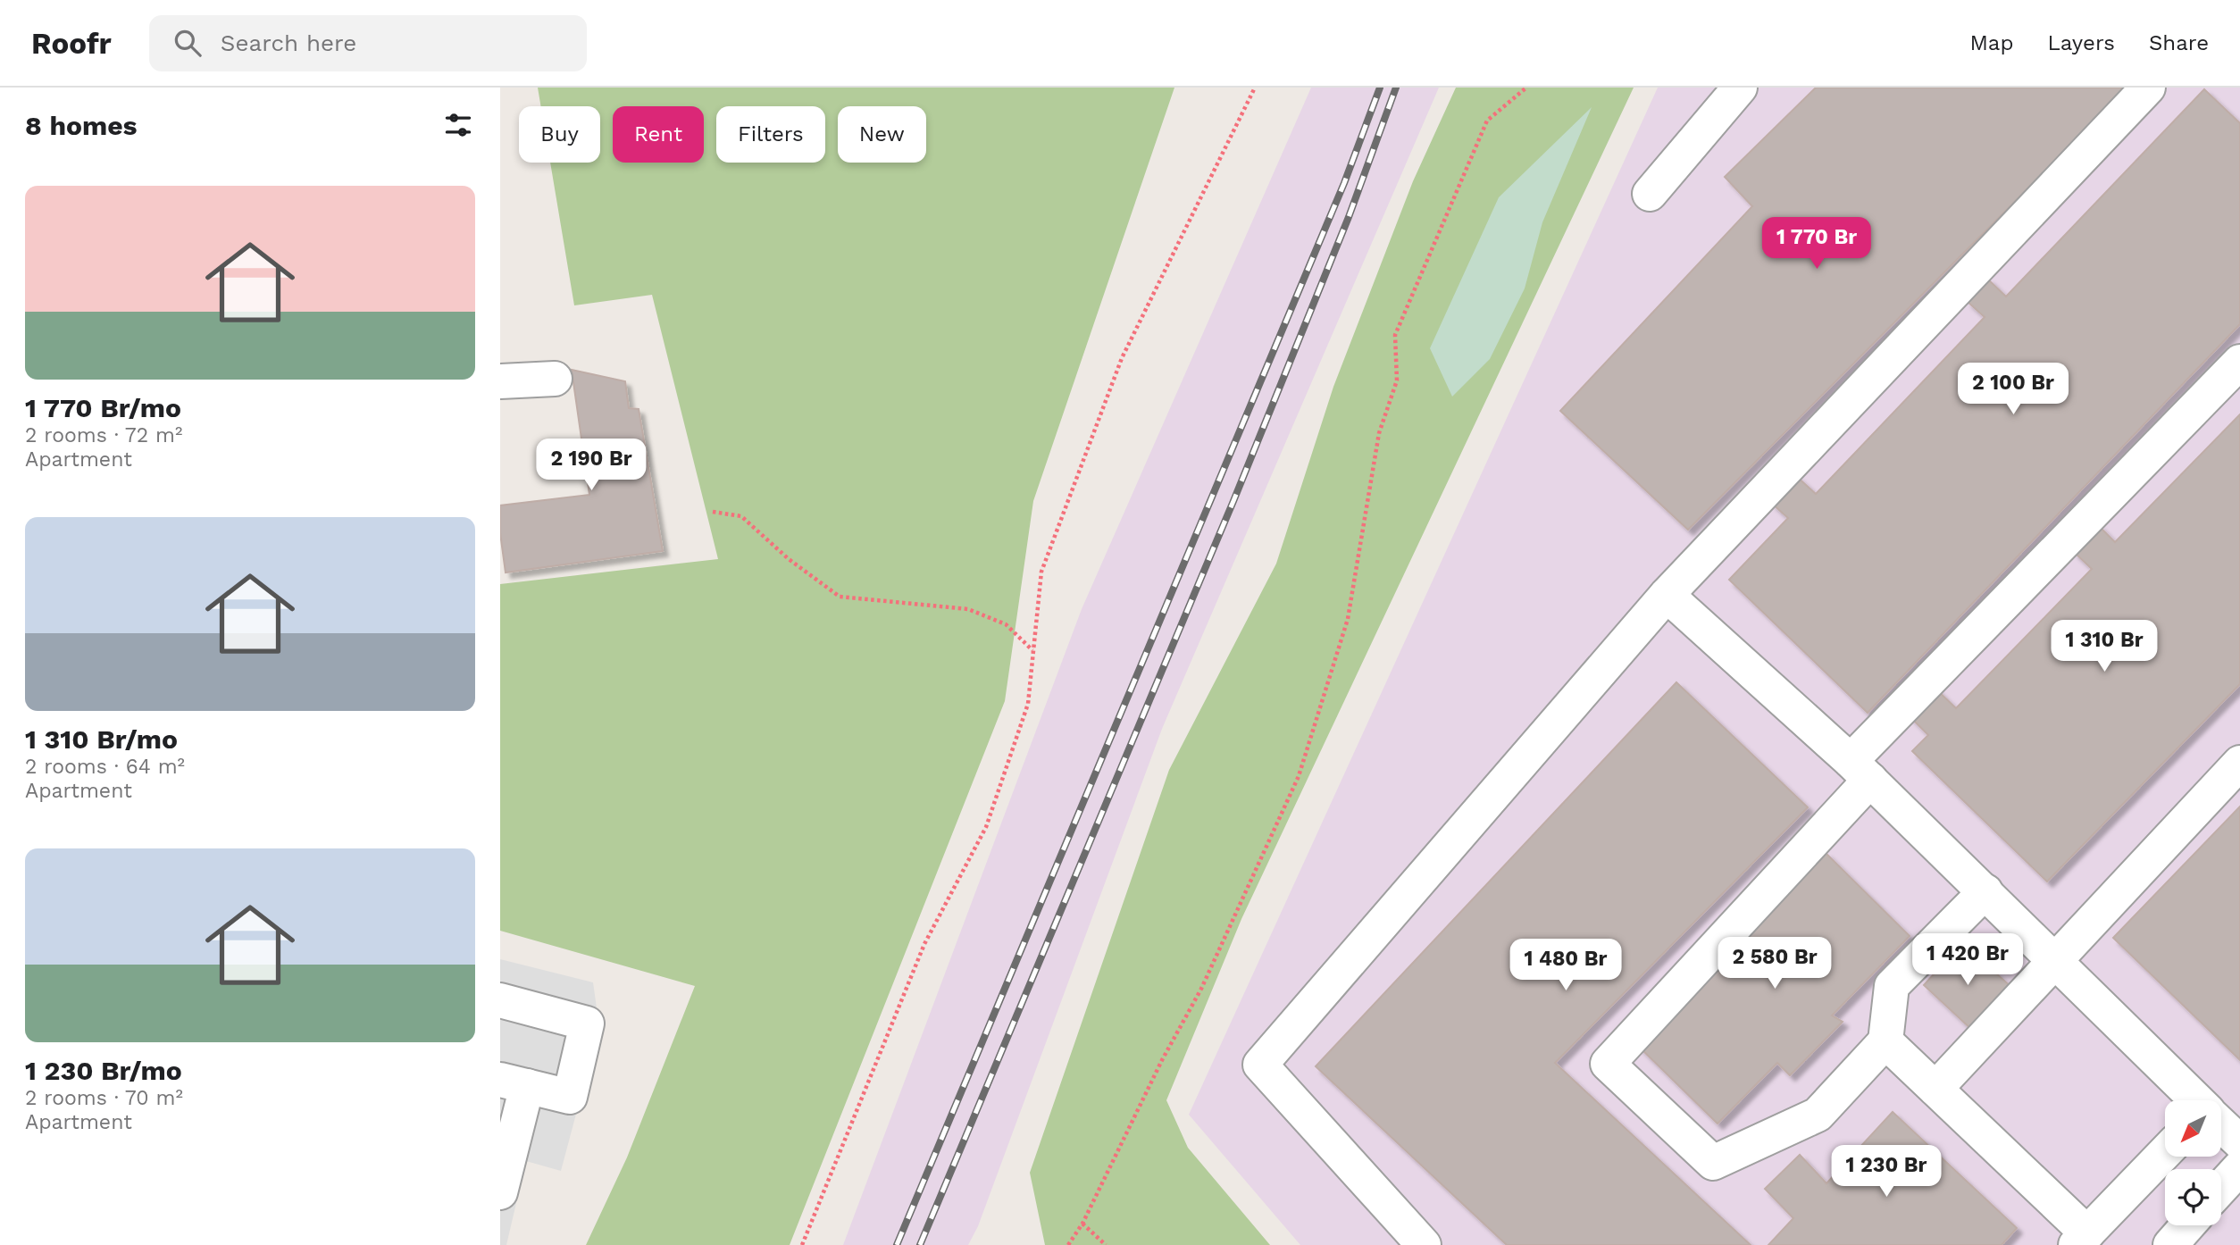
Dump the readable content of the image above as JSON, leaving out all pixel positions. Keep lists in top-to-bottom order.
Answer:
{
  "north": "bottom left",
  "page": {
    "header": "Roofr",
    "search": "Search here",
    "nav": ["Map", "Layers", "Share"],
    "heading": "8 homes",
    "chip": [
      "Buy",
      "Rent",
      "Filters",
      "New"
    ],
    "list": [
      {
        "name": "1 770 Br/mo",
        "note": "2 rooms · 72 m² · Apartment"
      },
      {
        "name": "1 310 Br/mo",
        "note": "2 rooms · 64 m² · Apartment"
      },
      {
        "name": "1 230 Br/mo",
        "note": "2 rooms · 70 m² · Apartment"
      }
    ],
    "price": [
      "1 770 Br",
      "2 100 Br",
      "2 190 Br",
      "1 310 Br",
      "1 420 Br",
      "2 580 Br",
      "1 480 Br",
      "1 230 Br"
    ]
  }
}
